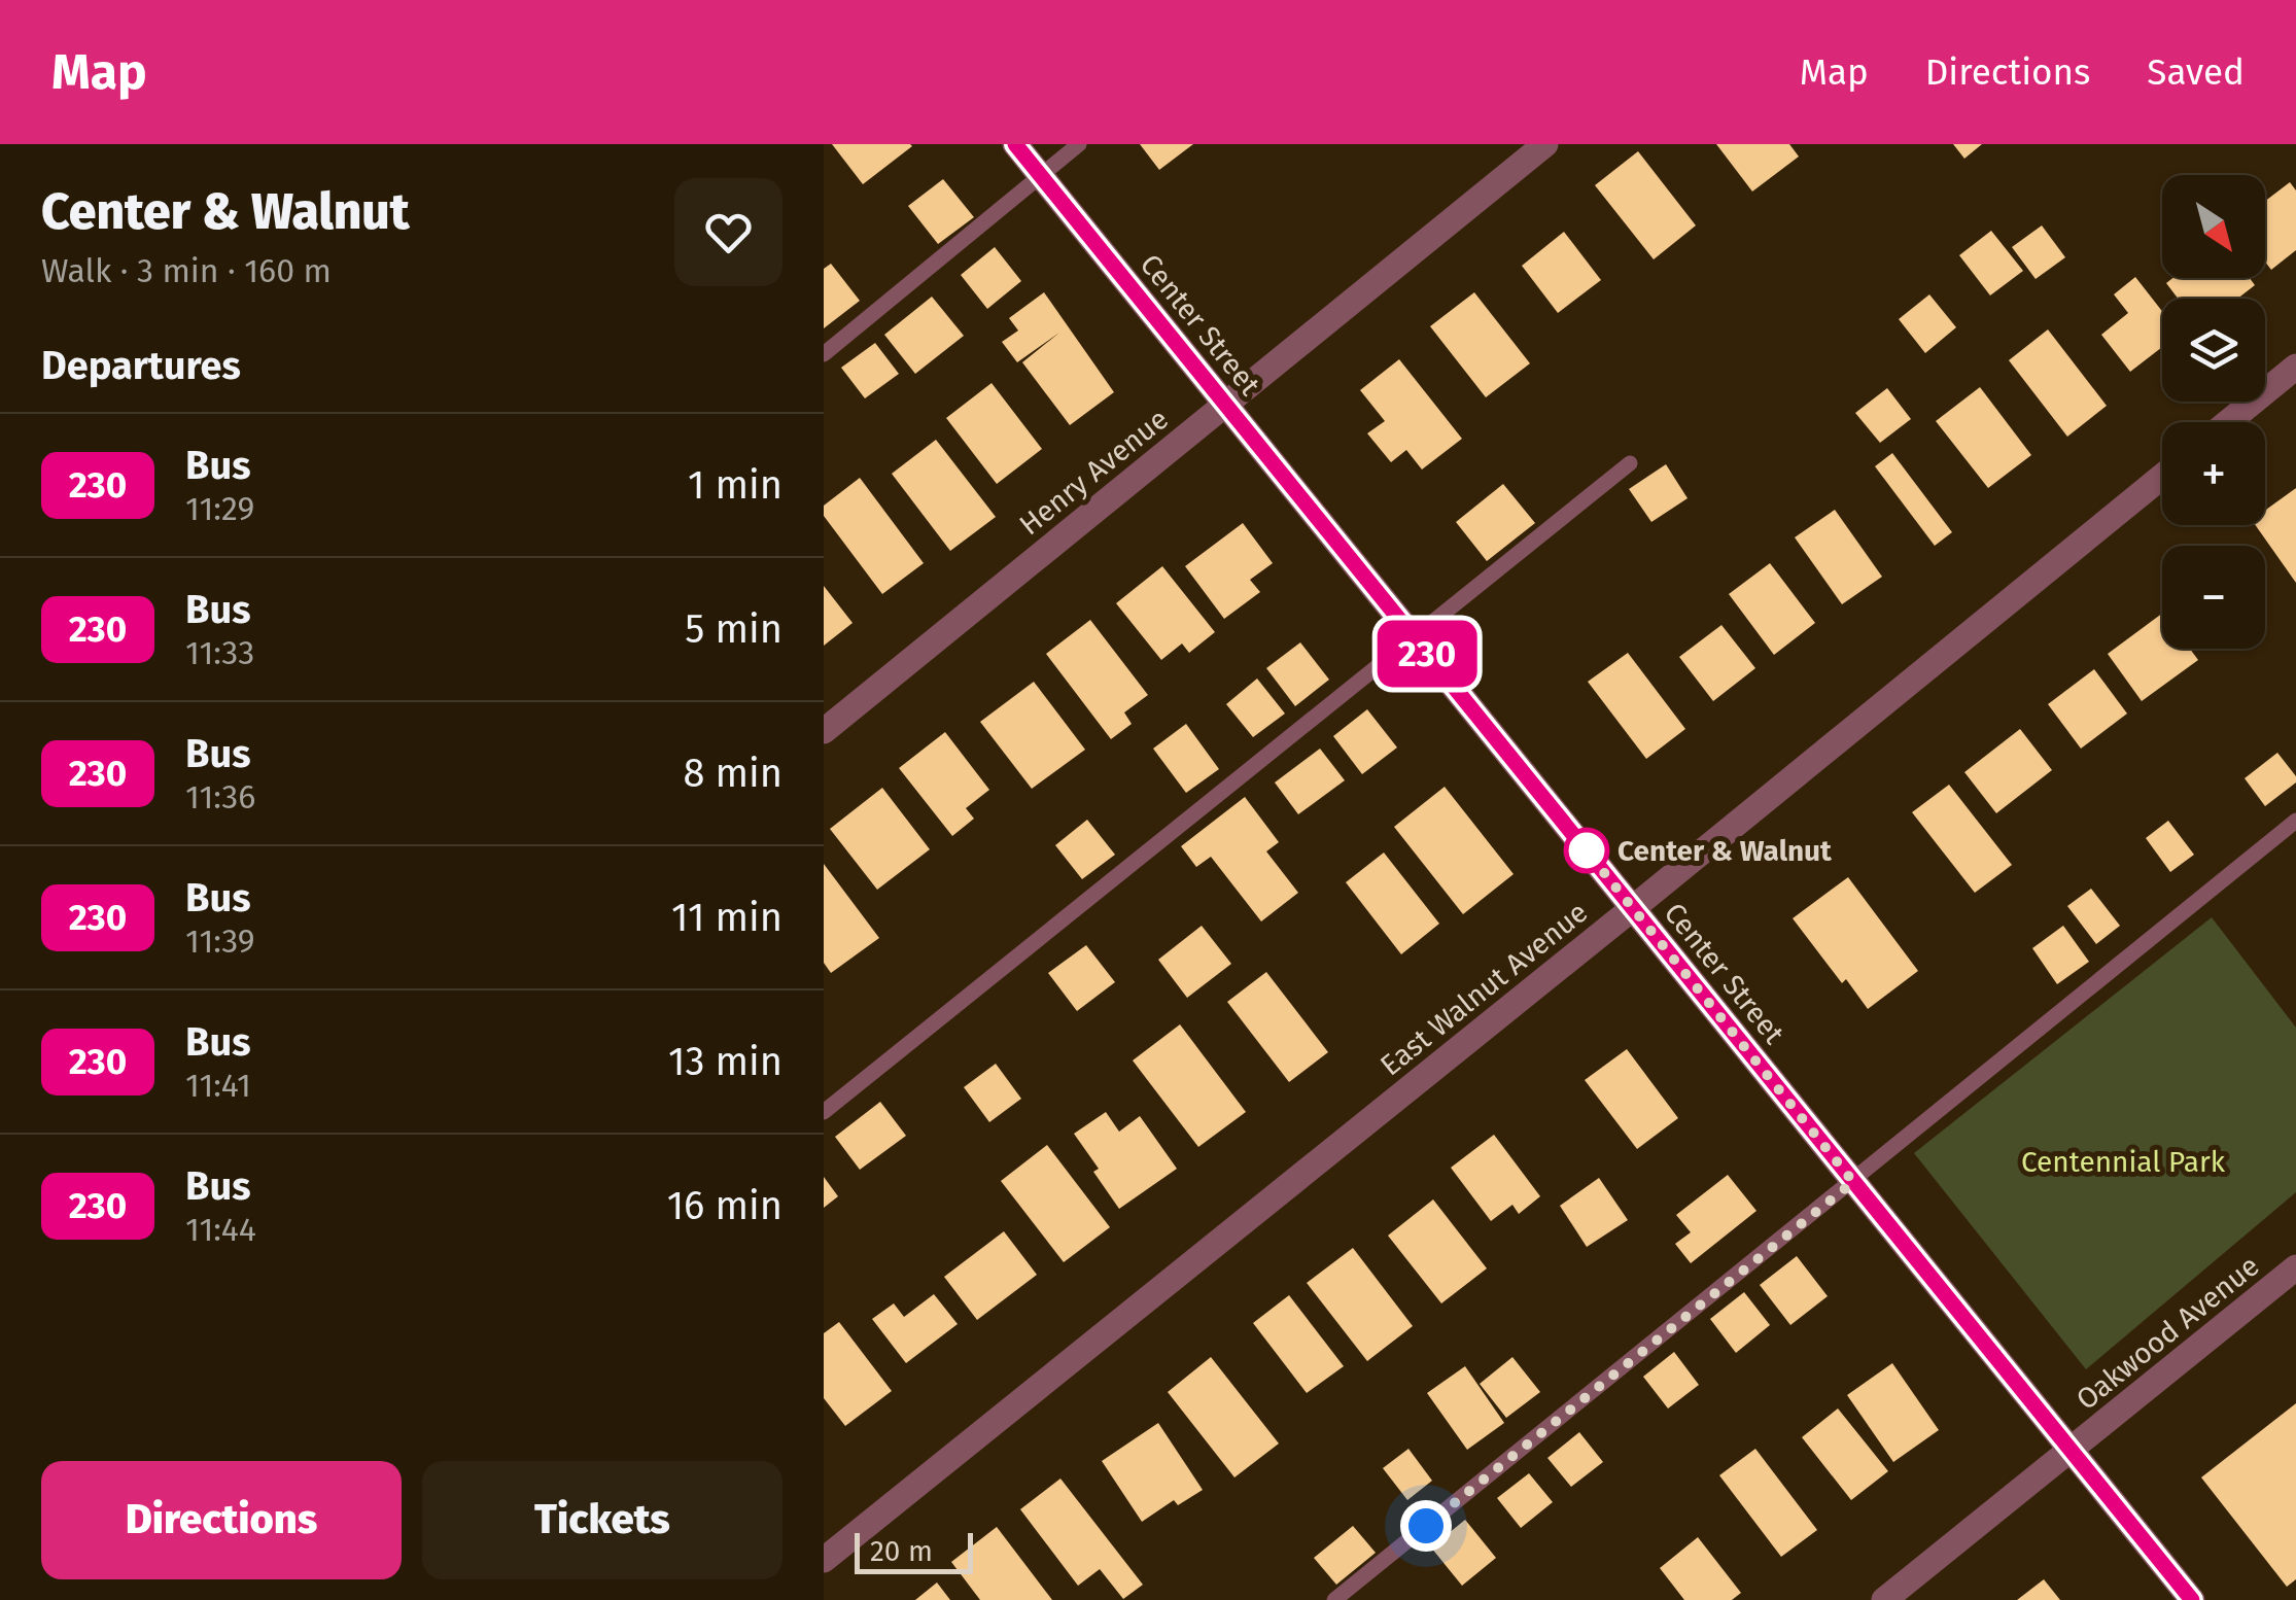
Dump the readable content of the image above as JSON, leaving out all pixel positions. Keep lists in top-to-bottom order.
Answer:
{
  "streets": {
    "street": [
      "Center Street",
      "Henry Avenue",
      "East Walnut Avenue",
      "Oakwood Avenue"
    ]
  },
  "crossings": [
    ["Center Street", "Henry Avenue"],
    ["Center Street", "East Walnut Avenue"],
    ["Center Street", "Oakwood Avenue"]
  ],
  "parks": ["Centennial Park"],
  "places": ["Center & Walnut"],
  "lines": ["bus line 230"],
  "scale_bar": "20 m",
  "north": "bottom right",
  "page": {
    "header": "Map",
    "nav": ["Map", "Directions", "Saved"],
    "heading": [
      ["Center & Walnut", "Walk · 3 min · 160 m"],
      "Departures"
    ],
    "on_map": "230",
    "map_buttons": ["+", "−"],
    "list": [
      {
        "mark": "230",
        "name": "Bus",
        "note": "11:29",
        "value": "1 min"
      },
      {
        "mark": "230",
        "name": "Bus",
        "note": "11:33",
        "value": "5 min"
      },
      {
        "mark": "230",
        "name": "Bus",
        "note": "11:36",
        "value": "8 min"
      },
      {
        "mark": "230",
        "name": "Bus",
        "note": "11:39",
        "value": "11 min"
      },
      {
        "mark": "230",
        "name": "Bus",
        "note": "11:41",
        "value": "13 min"
      },
      {
        "mark": "230",
        "name": "Bus",
        "note": "11:44",
        "value": "16 min"
      }
    ],
    "buttons": ["Directions", "Tickets"],
    "scale": "20 m"
  }
}
